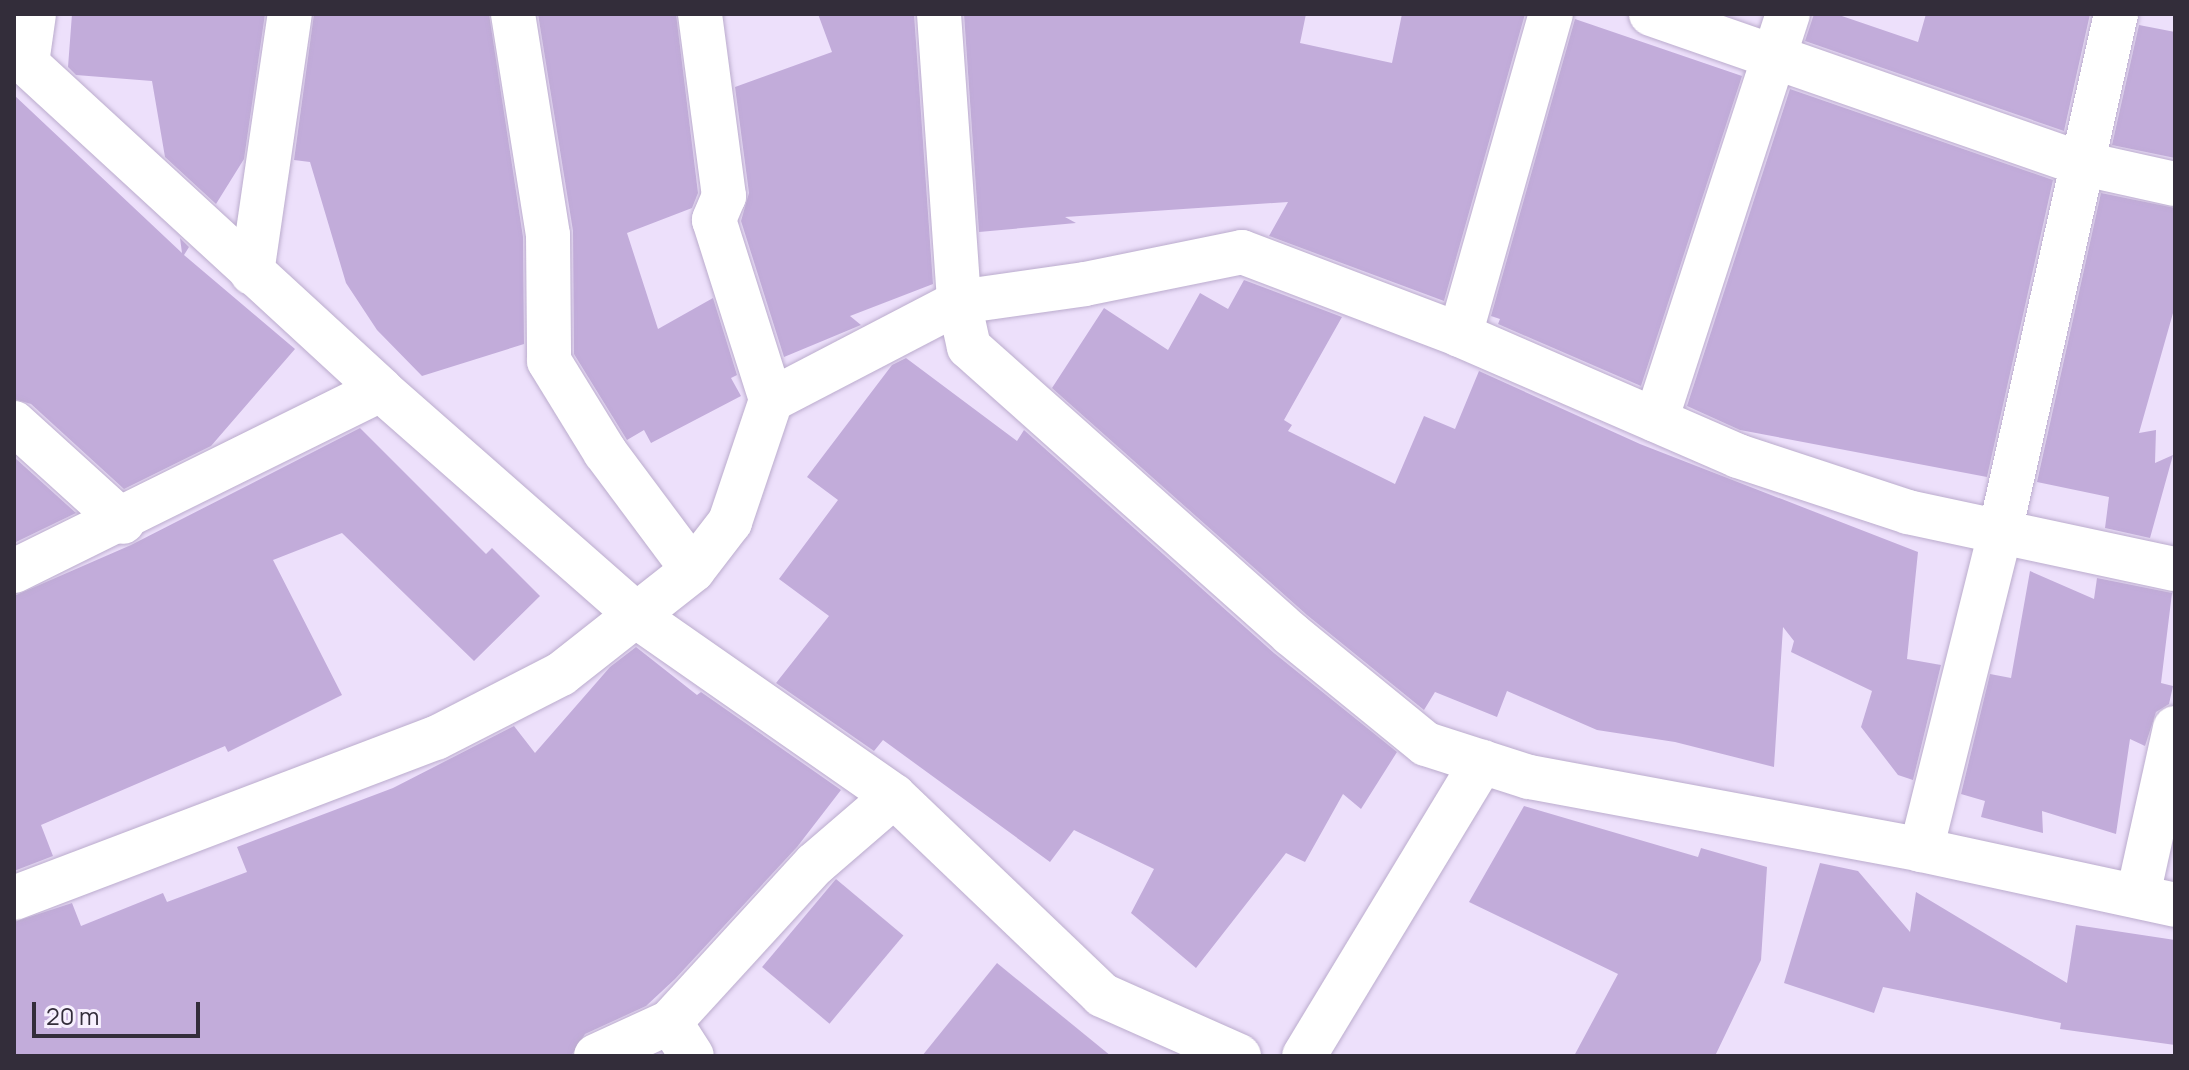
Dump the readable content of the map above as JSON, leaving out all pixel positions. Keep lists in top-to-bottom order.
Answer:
{
  "scale_bar": "20 m"
}
